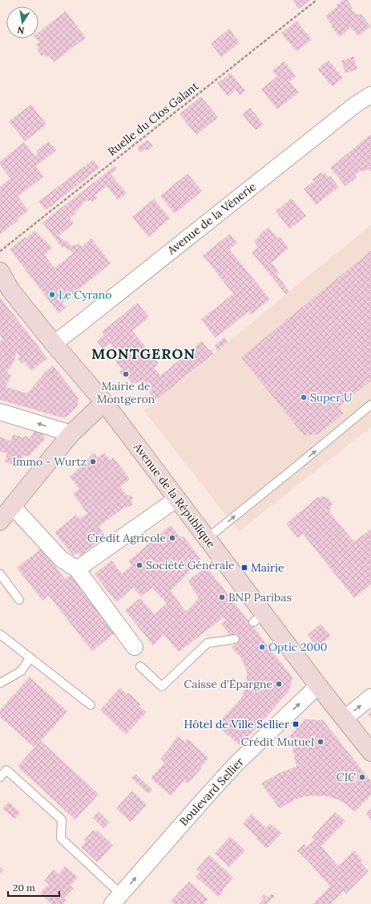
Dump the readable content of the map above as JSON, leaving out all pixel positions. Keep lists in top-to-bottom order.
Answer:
{
  "streets": {
    "main road": ["Avenue de la République"],
    "street": ["Avenue de la Vénerie", "Boulevard Sellier"],
    "path": ["Ruelle du Clos Galant"]
  },
  "crossings": [
    ["Avenue de la Vénerie", "Avenue de la République"],
    ["Avenue de la République", "Boulevard Sellier"]
  ],
  "one_way": ["Boulevard Sellier"],
  "districts": ["MONTGERON"],
  "places": {
    "other": [
      "Le Cyrano",
      "Mairie de Montgeron",
      "Super U",
      "Immo - Wurtz",
      "Crédit Agricole",
      "Société Générale",
      "BNP Paribas",
      "Optic 2000",
      "Caisse d'Épargne",
      "Crédit Mutuel",
      "CIC"
    ],
    "transit": ["Mairie", "Hôtel de Ville Sellier"]
  },
  "scale_bar": "20 m",
  "north": "bottom"
}
